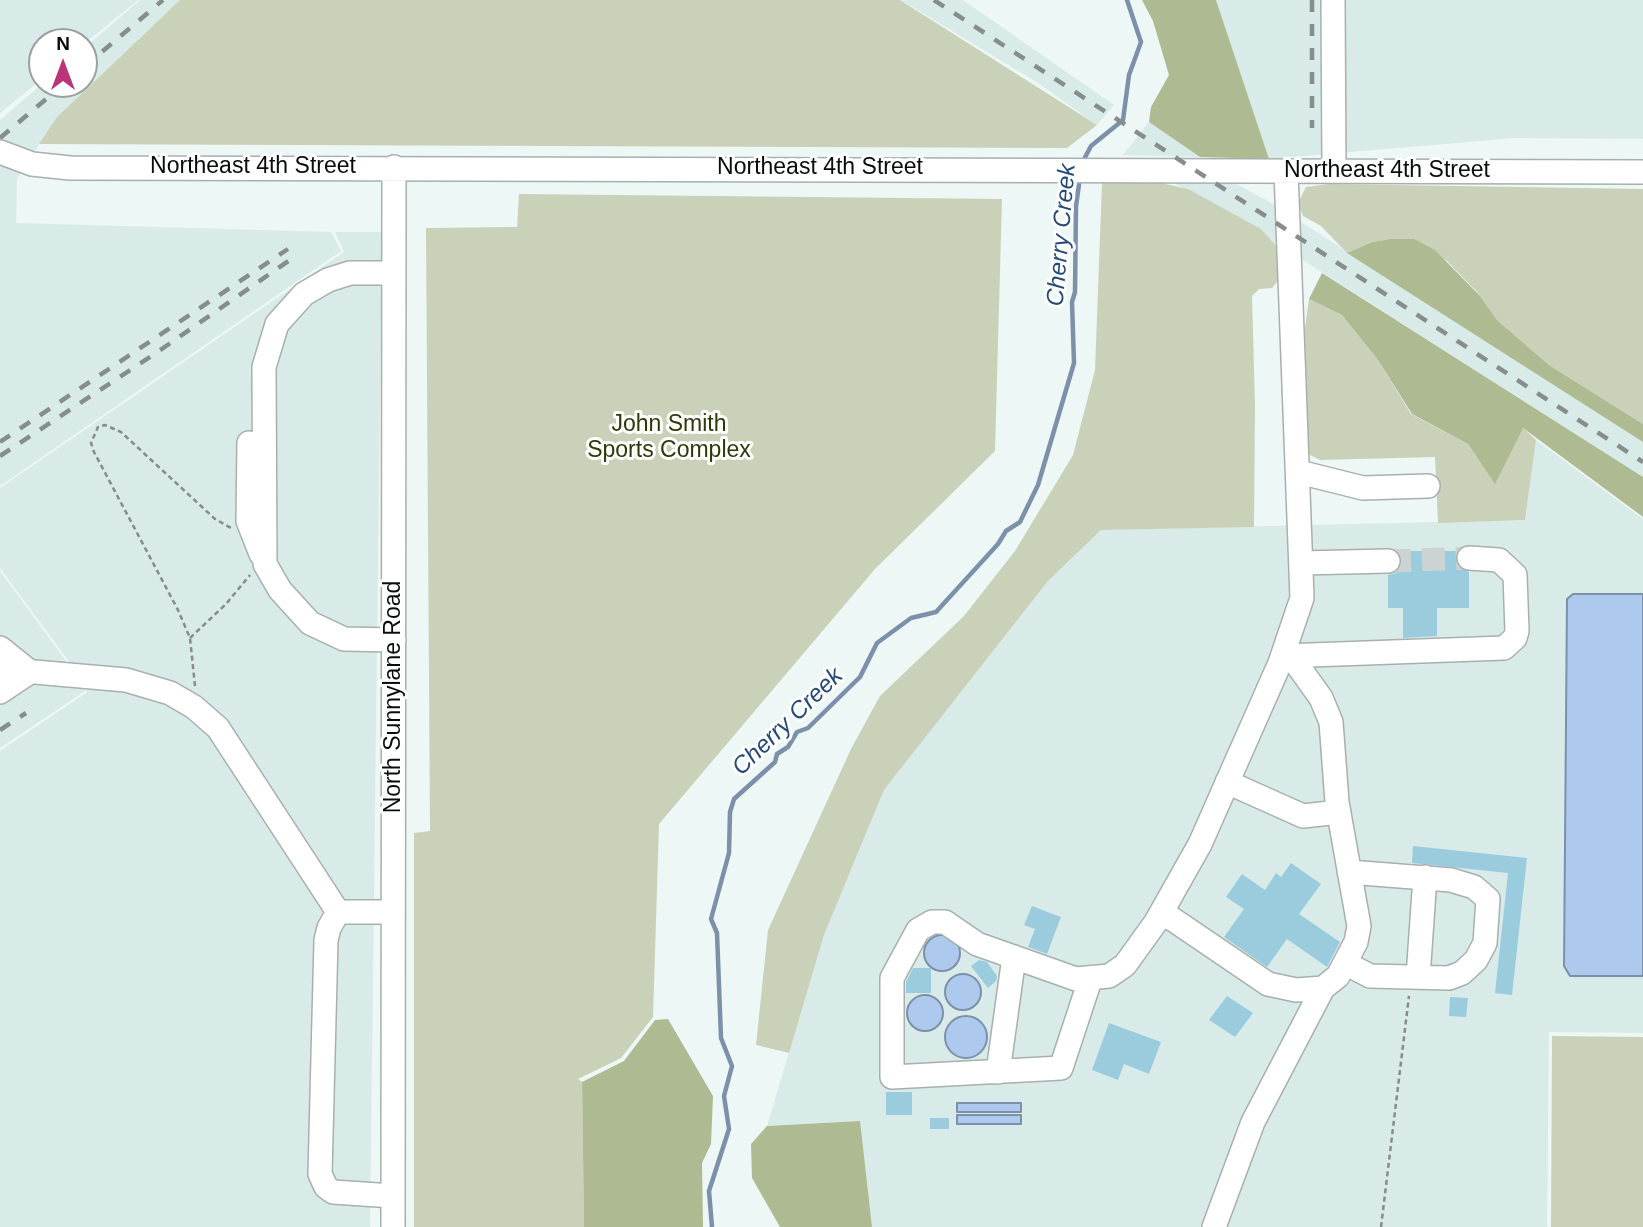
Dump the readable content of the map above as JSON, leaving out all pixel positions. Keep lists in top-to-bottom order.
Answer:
{
  "streets": {
    "street": ["Northeast 4th Street", "North Sunnylane Road"]
  },
  "crossings": [
    ["Northeast 4th Street", "North Sunnylane Road"]
  ],
  "water": ["Cherry Creek"],
  "parks": ["John Smith Sports Complex"],
  "north": "top"
}
